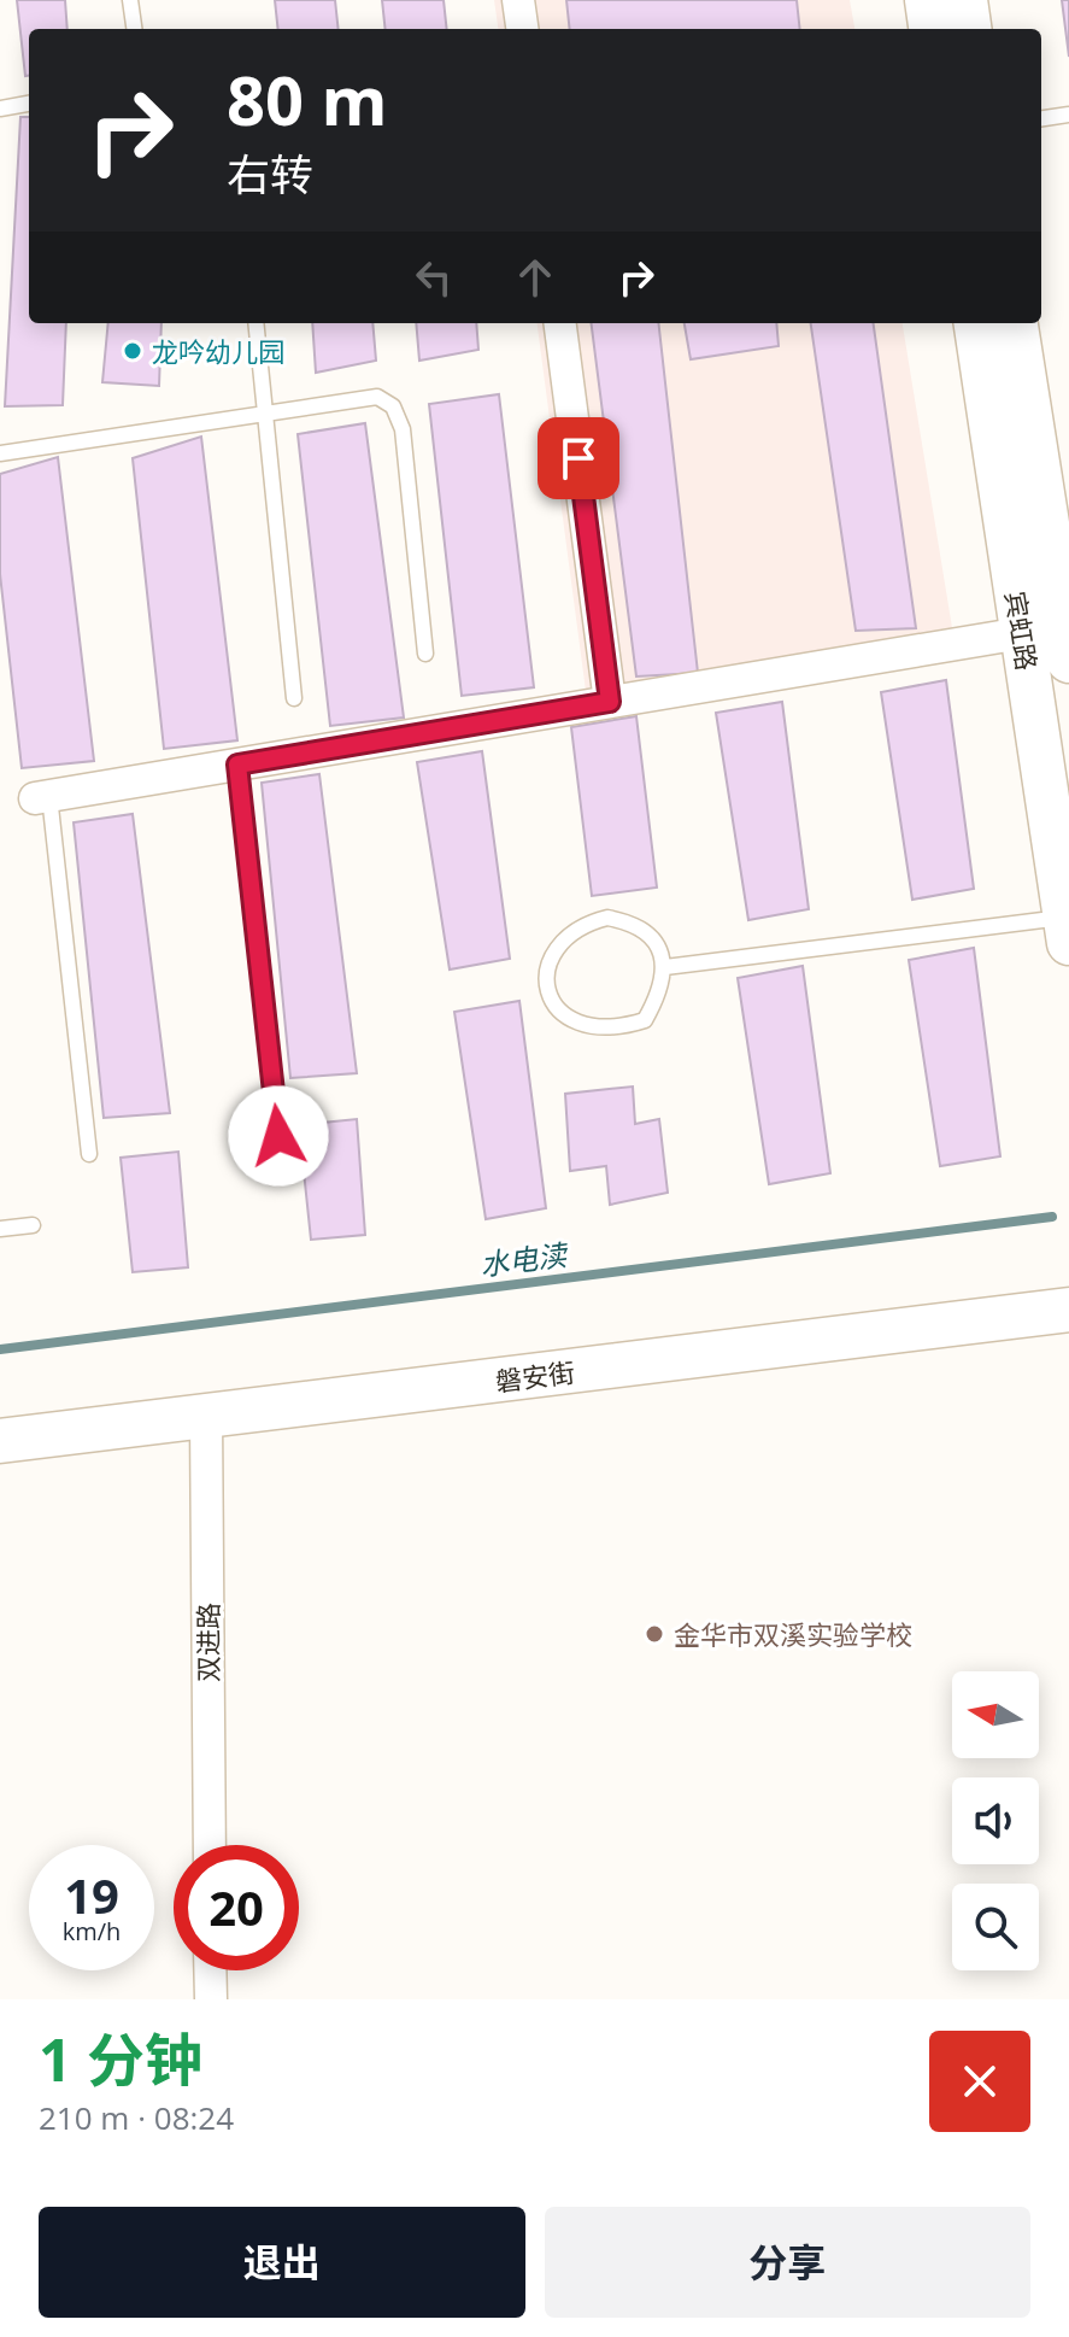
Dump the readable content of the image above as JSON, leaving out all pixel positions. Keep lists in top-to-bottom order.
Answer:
{
  "streets": {
    "street": ["宾虹路", "磐安街", "双进路"]
  },
  "crossings": [
    ["磐安街", "双进路"]
  ],
  "water": ["水电渎"],
  "places": ["龙吟幼儿园", "金华市双溪实验学校"],
  "north": "left",
  "page": {
    "turn": ["80 m", "右转"],
    "speed": "19 km/h",
    "limit": "20",
    "heading": ["1 分钟", "210 m · 08:24"],
    "buttons": ["退出", "分享"]
  }
}
